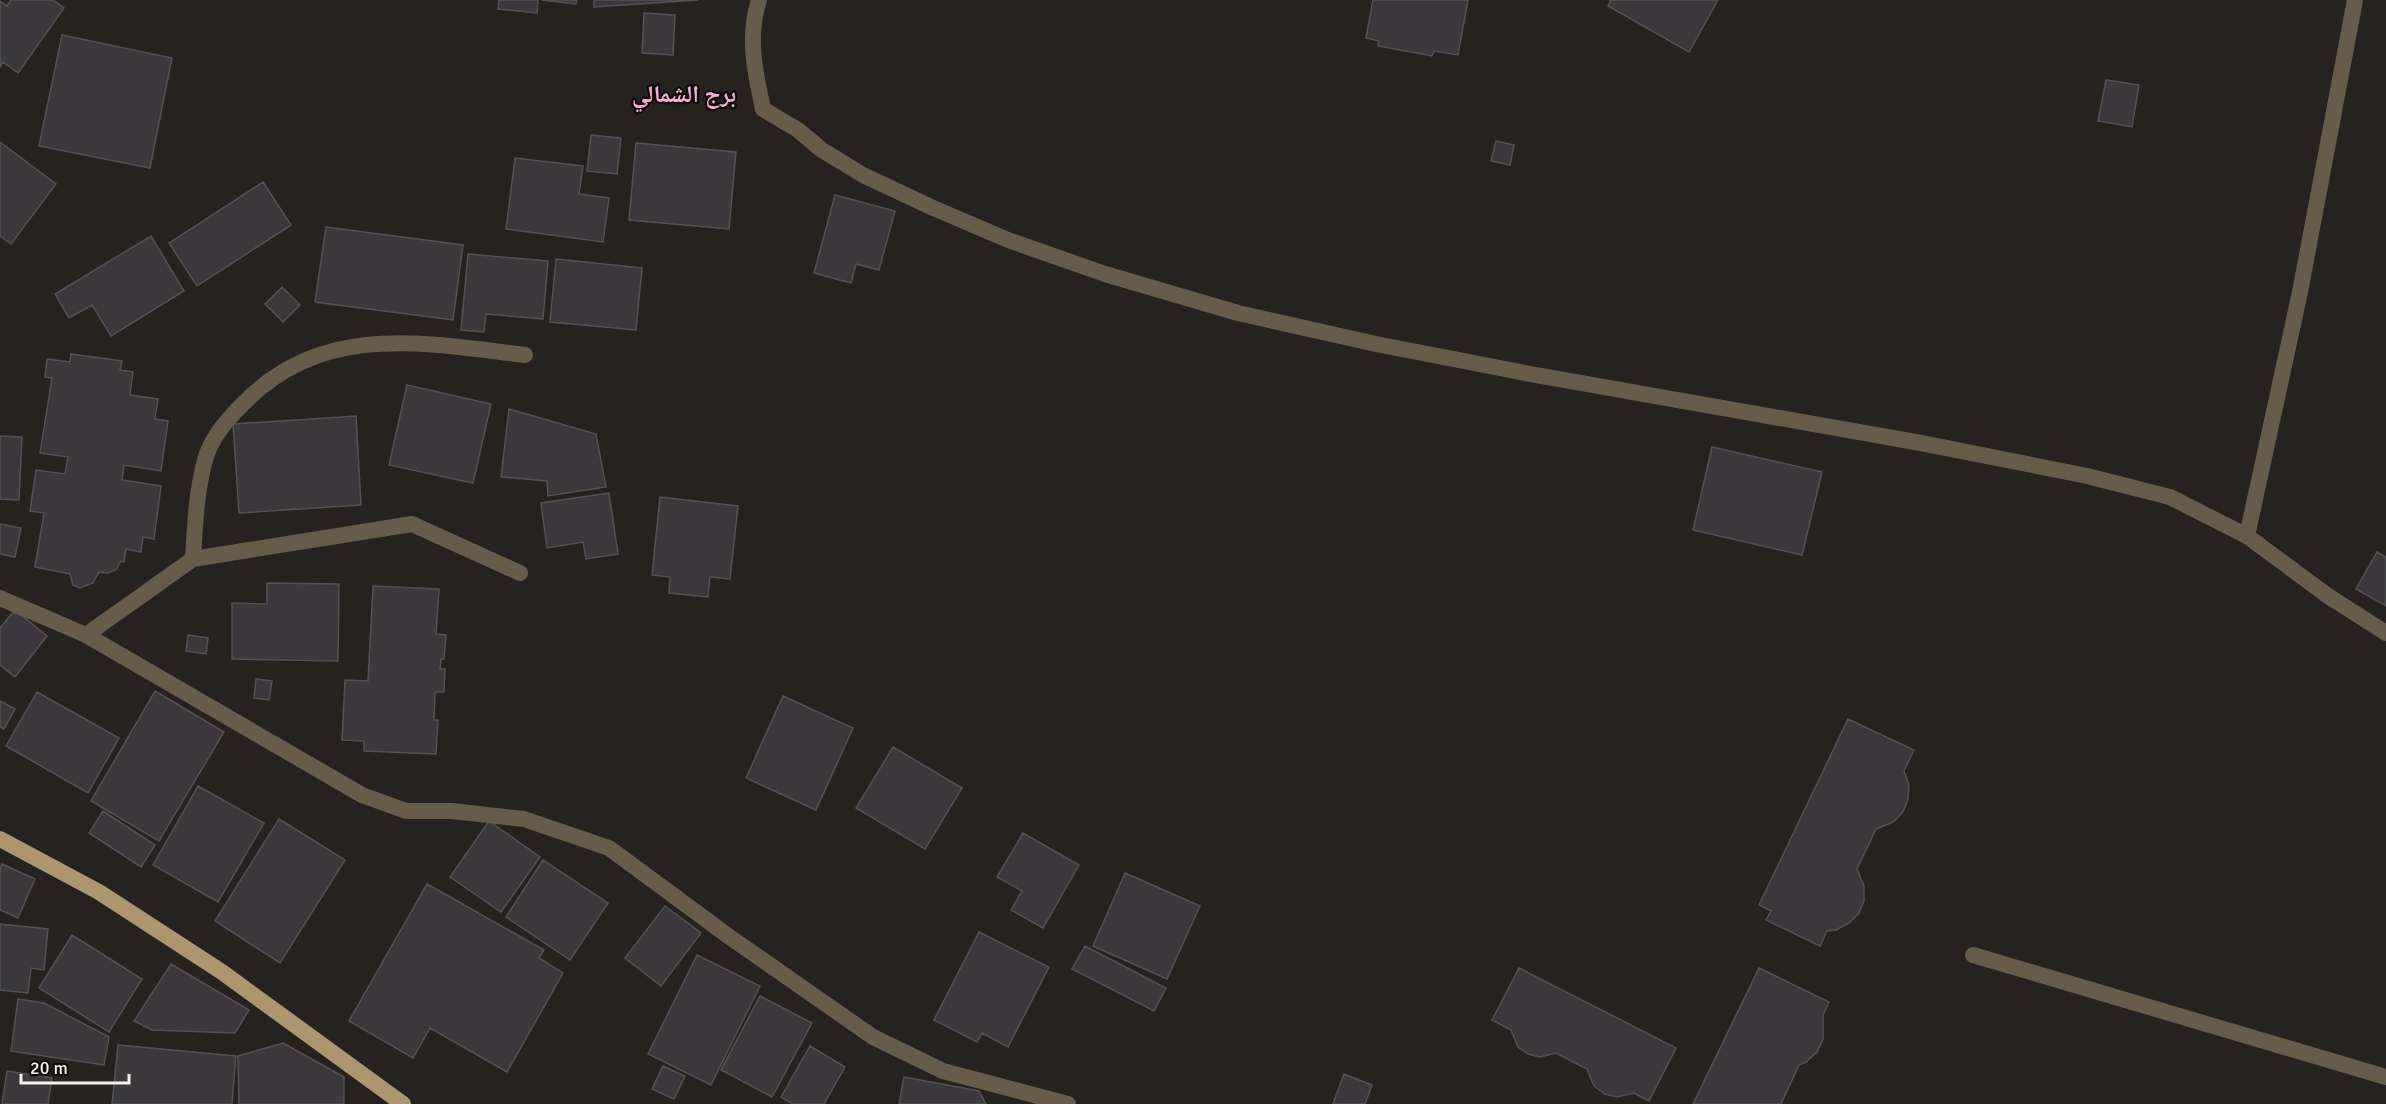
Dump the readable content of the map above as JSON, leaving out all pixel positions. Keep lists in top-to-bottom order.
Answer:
{
  "districts": ["برج الشمالي"],
  "scale_bar": "20 m"
}
